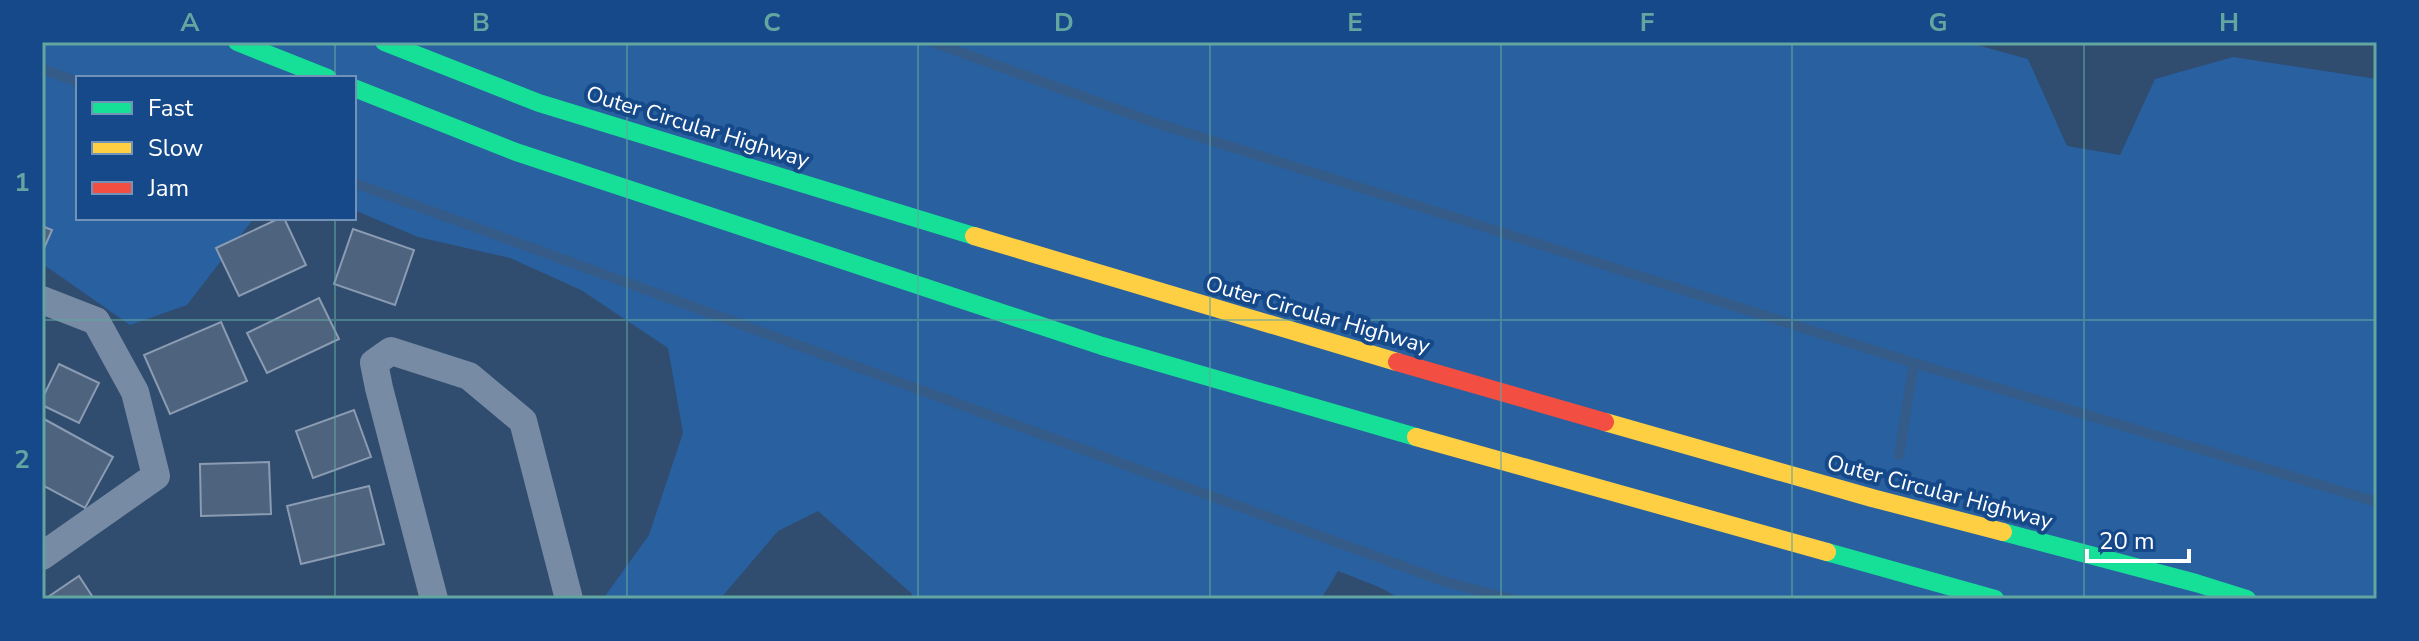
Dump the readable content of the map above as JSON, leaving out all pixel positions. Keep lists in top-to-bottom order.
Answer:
{
  "streets": {
    "highway": ["Outer Circular Highway"]
  },
  "legend": ["Fast", "Slow", "Jam"],
  "scale_bar": "20 m",
  "grid": {
    "columns": [
      "A",
      "B",
      "C",
      "D",
      "E",
      "F",
      "G",
      "H"
    ],
    "rows": ["1", "2"]
  }
}
